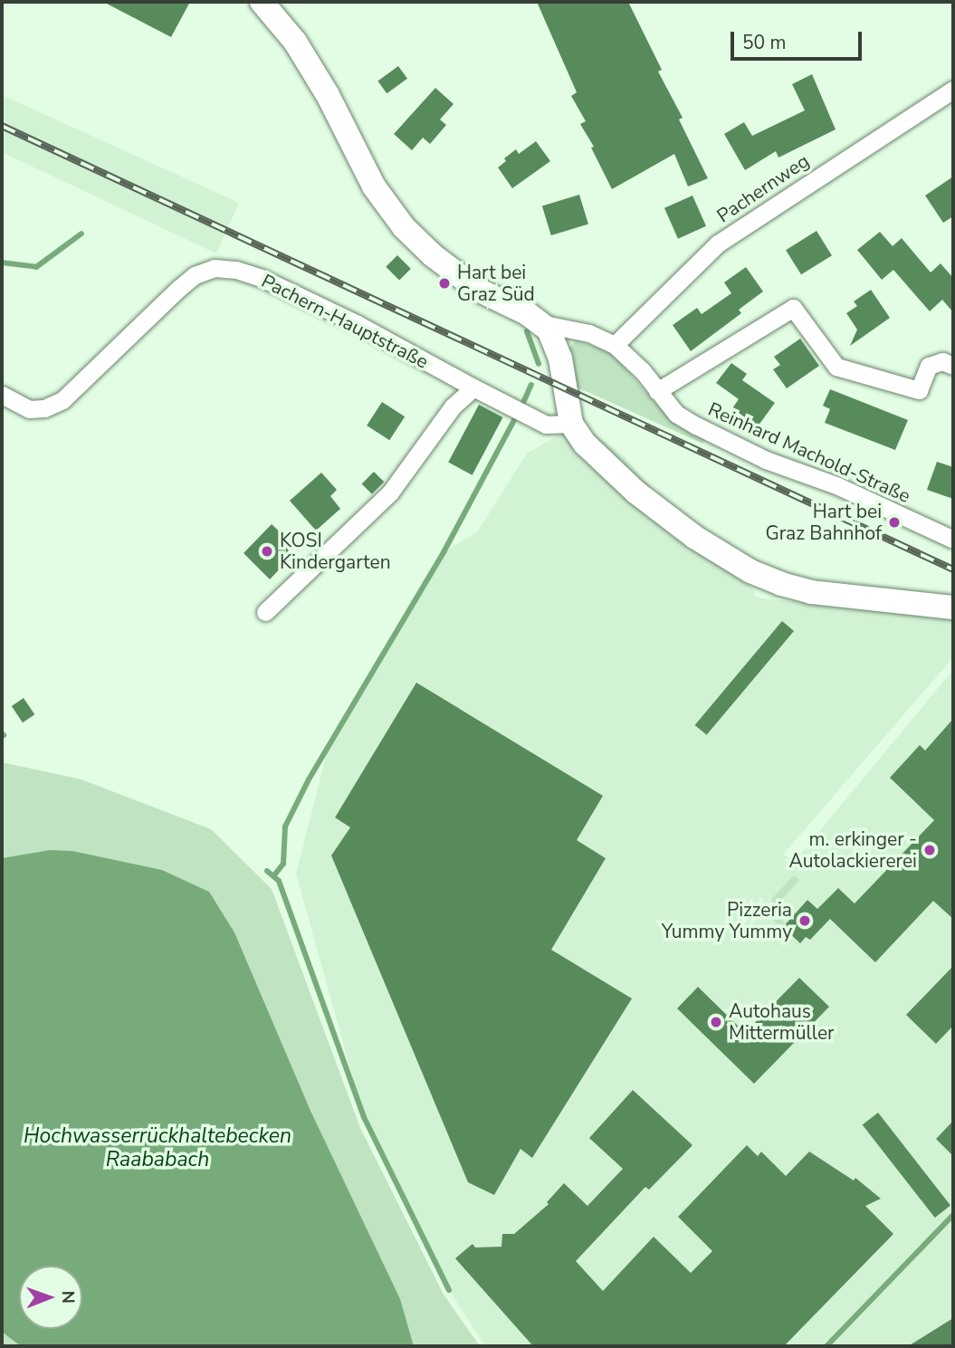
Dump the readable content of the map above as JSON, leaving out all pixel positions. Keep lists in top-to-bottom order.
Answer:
{
  "streets": {
    "street": ["Pachernweg", "Pachern-Hauptstraße", "Reinhard Machold-Straße"]
  },
  "crossings": [
    ["Pachernweg", "Reinhard Machold-Straße"]
  ],
  "water": ["Hochwasserrückhaltebecken Raababach"],
  "places": [
    "Hart bei Graz Süd",
    "Hart bei Graz Bahnhof",
    "KOSI Kindergarten",
    "m. erkinger - Autolackiererei",
    "Pizzeria Yummy Yummy",
    "Autohaus Mittermüller"
  ],
  "scale_bar": "50 m",
  "north": "right"
}
